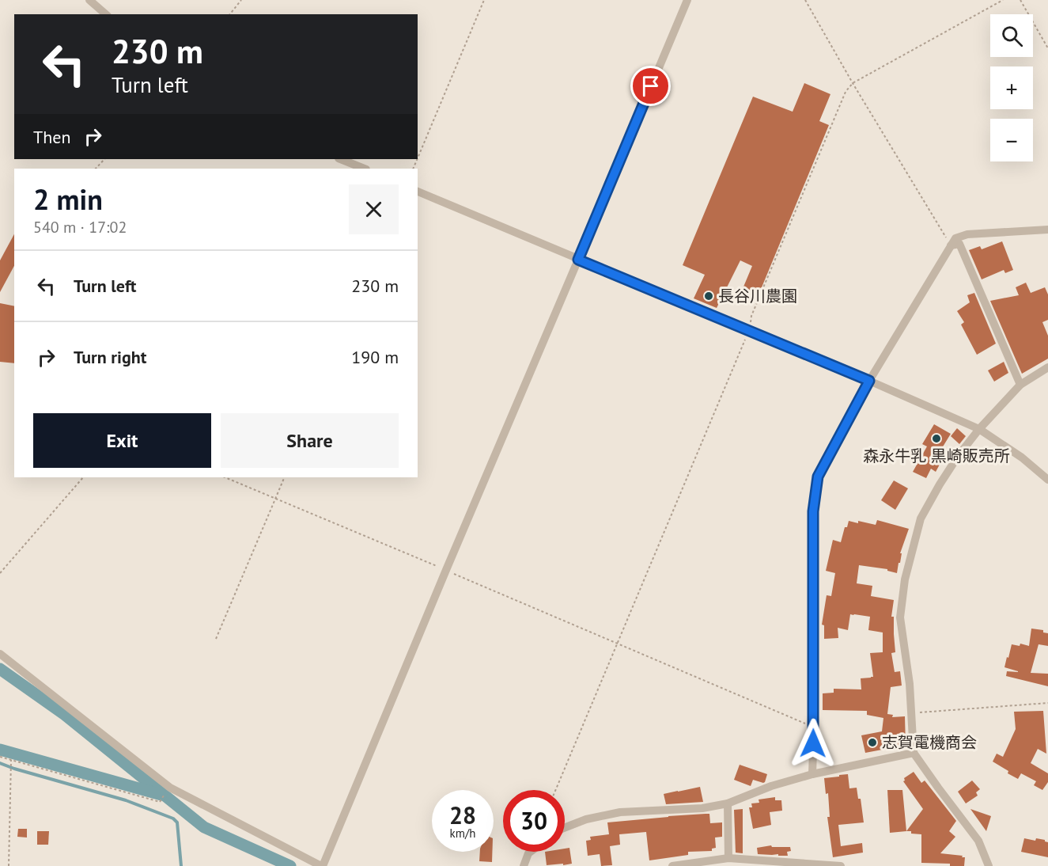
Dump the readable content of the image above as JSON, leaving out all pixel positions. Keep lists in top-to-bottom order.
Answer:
{
  "places": ["長谷川農園", "森永牛乳 黒崎販売所", "志賀電機商会"],
  "page": {
    "map_buttons": ["+", "−"],
    "turn": ["230 m", "Turn left"],
    "then": "Then",
    "heading": ["2 min", "540 m · 17:02"],
    "list": [
      {
        "name": "Turn left",
        "value": "230 m"
      },
      {
        "name": "Turn right",
        "value": "190 m"
      }
    ],
    "buttons": ["Exit", "Share"],
    "speed": "28 km/h",
    "limit": "30"
  }
}
